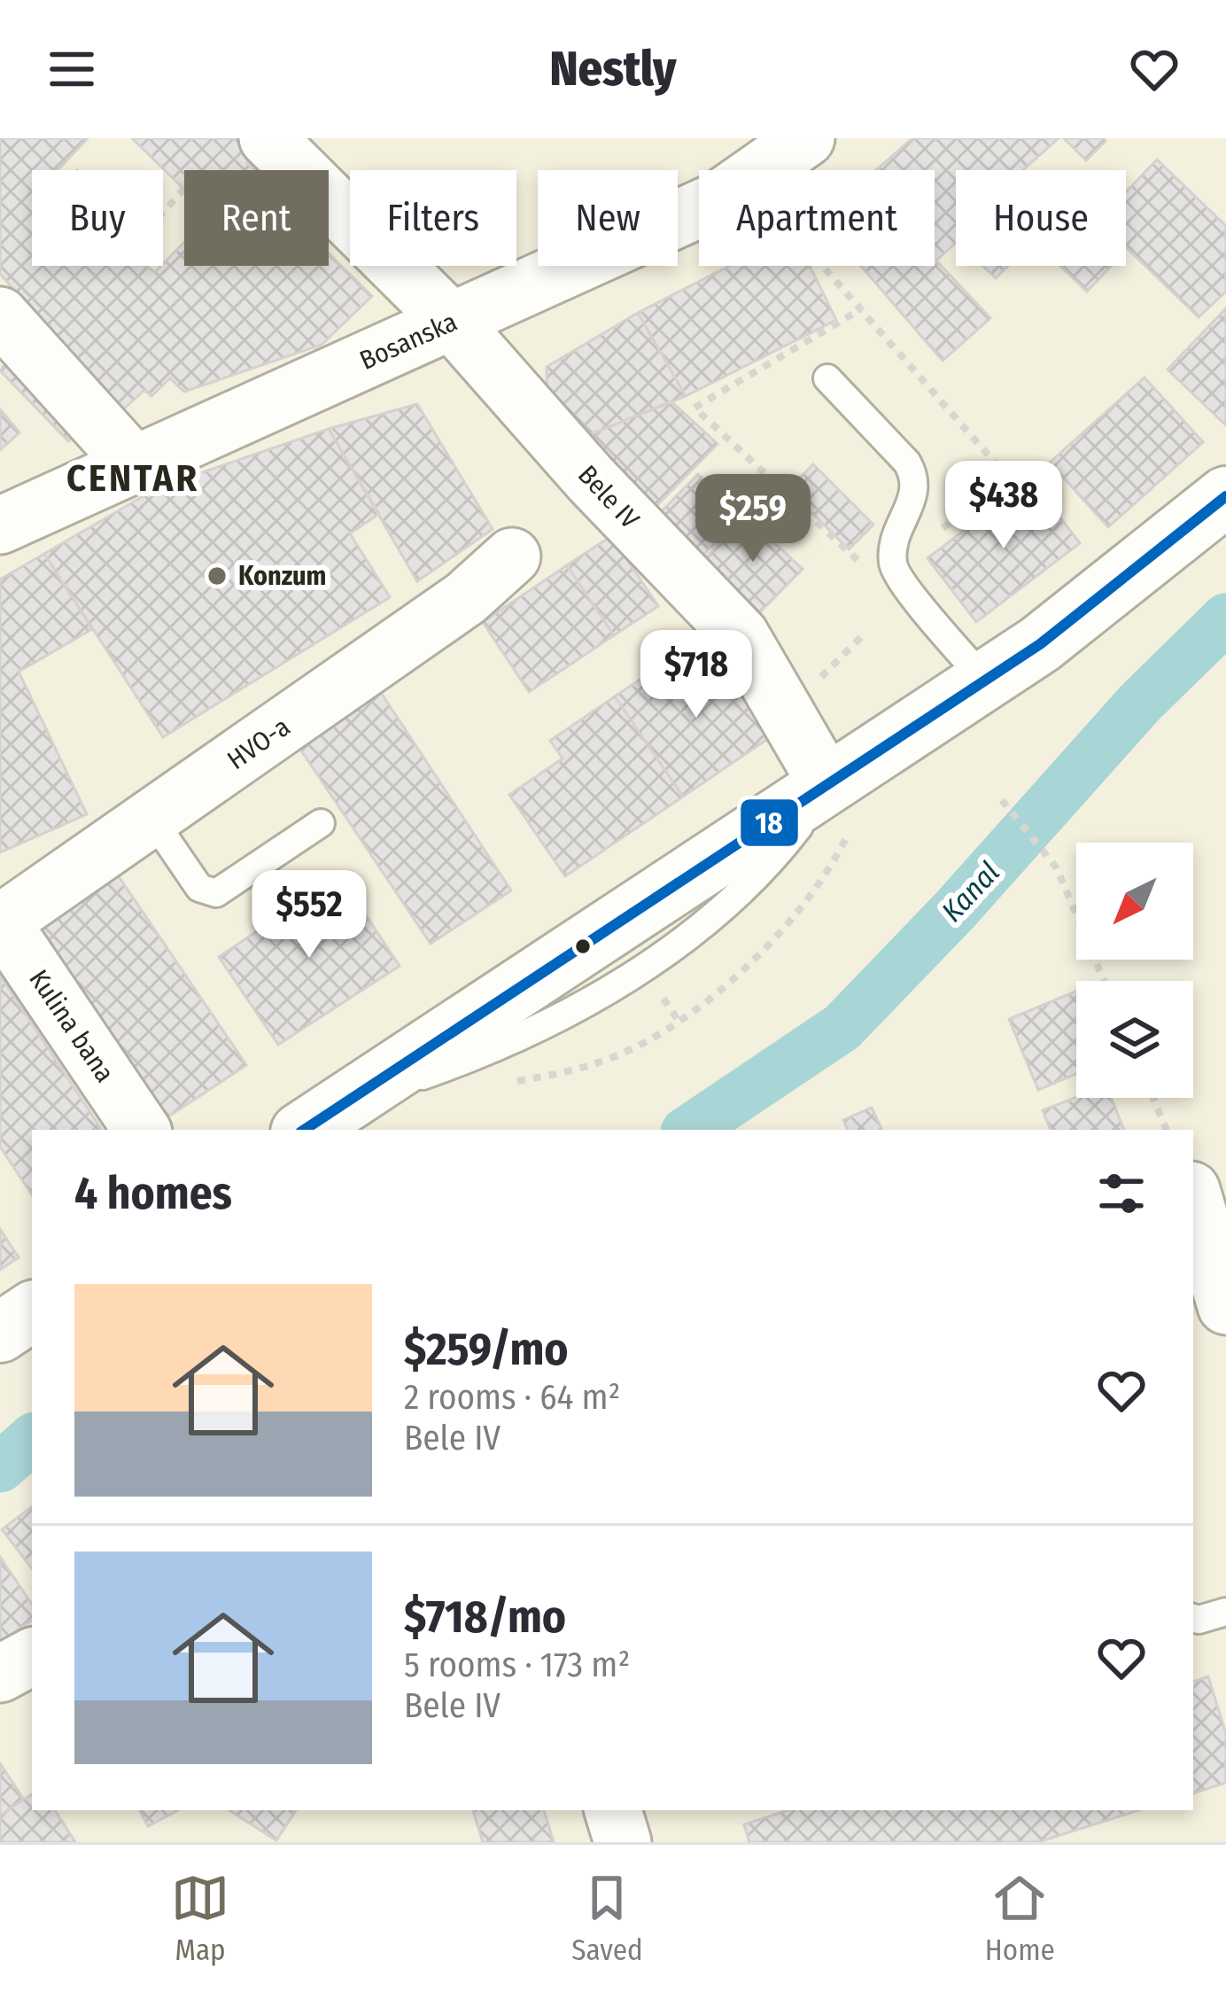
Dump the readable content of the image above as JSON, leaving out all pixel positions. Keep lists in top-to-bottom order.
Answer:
{
  "streets": {
    "street": [
      "Bosanska",
      "Bele IV",
      "HVO-a",
      "Kulina bana"
    ]
  },
  "crossings": [
    ["Bosanska", "Bele IV"],
    ["HVO-a", "Kulina bana"]
  ],
  "districts": ["CENTAR"],
  "water": ["Kanal"],
  "places": ["Konzum"],
  "lines": ["transit line 18"],
  "north": "bottom left",
  "page": {
    "header": "Nestly",
    "chip": [
      "Buy",
      "Rent",
      "Filters",
      "New",
      "Apartment",
      "House"
    ],
    "price": [
      "$438",
      "$259",
      "$718",
      "$552"
    ],
    "heading": "4 homes",
    "list": [
      {
        "name": "$259/mo",
        "note": "2 rooms · 64 m² · Bele IV"
      },
      {
        "name": "$718/mo",
        "note": "5 rooms · 173 m² · Bele IV"
      }
    ],
    "tabs": ["Map", "Saved", "Home"]
  }
}
